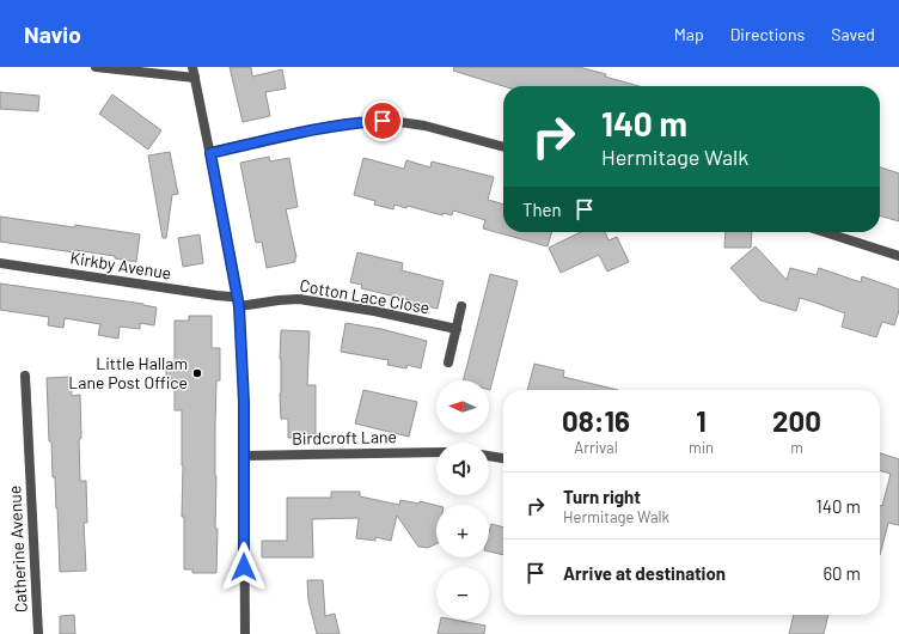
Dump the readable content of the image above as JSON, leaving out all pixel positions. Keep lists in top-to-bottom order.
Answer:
{
  "streets": {
    "street": [
      "Kirkby Avenue",
      "Cotton Lace Close",
      "Birdcroft Lane",
      "Catherine Avenue"
    ]
  },
  "crossings": [
    ["Kirkby Avenue", "Cotton Lace Close"]
  ],
  "places": ["Little Hallam Lane Post Office"],
  "north": "left",
  "page": {
    "header": "Navio",
    "nav": ["Map", "Directions", "Saved"],
    "turn": ["140 m", "Hermitage Walk"],
    "then": "Then",
    "map_buttons": ["+", "−"],
    "eta": [
      "08:16",
      "Arrival",
      "1",
      "min",
      "200",
      "m"
    ],
    "list": [
      {
        "name": "Turn right",
        "note": "Hermitage Walk",
        "value": "140 m"
      },
      {
        "name": "Arrive at destination",
        "value": "60 m"
      }
    ]
  }
}
